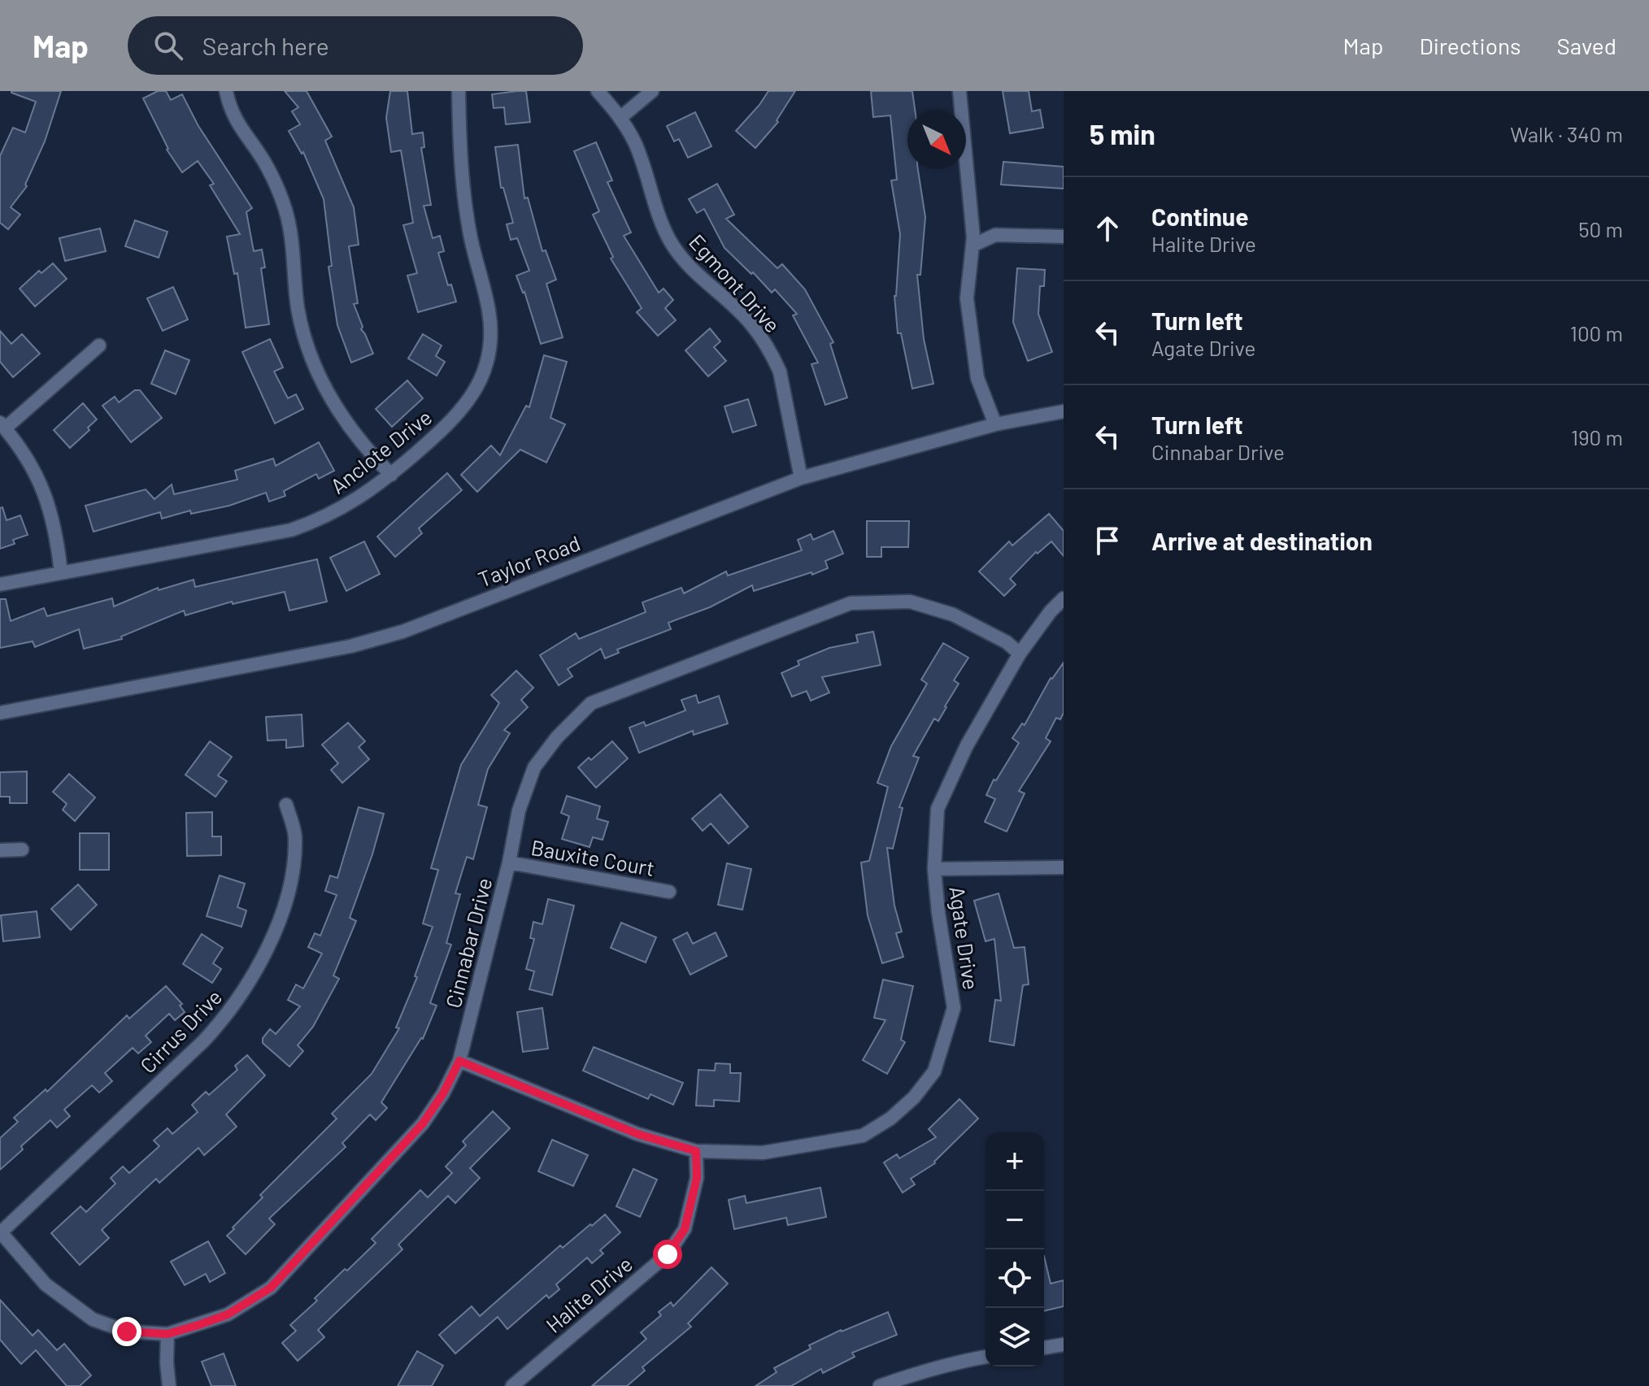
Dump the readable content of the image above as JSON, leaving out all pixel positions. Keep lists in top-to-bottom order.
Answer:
{
  "streets": {
    "street": [
      "Egmont Drive",
      "Anclote Drive",
      "Taylor Road",
      "Bauxite Court",
      "Agate Drive",
      "Cinnabar Drive",
      "Cirrus Drive",
      "Halite Drive"
    ]
  },
  "crossings": [
    ["Egmont Drive", "Taylor Road"],
    ["Bauxite Court", "Cinnabar Drive"],
    ["Agate Drive", "Cinnabar Drive"],
    ["Agate Drive", "Halite Drive"],
    ["Cinnabar Drive", "Cirrus Drive"]
  ],
  "north": "bottom right",
  "page": {
    "header": "Map",
    "search": "Search here",
    "nav": ["Map", "Directions", "Saved"],
    "heading": ["5 min", "Walk · 340 m"],
    "list": [
      ["Continue", "Halite Drive", "50 m"],
      ["Turn left", "Agate Drive", "100 m"],
      ["Turn left", "Cinnabar Drive", "190 m"],
      "Arrive at destination"
    ],
    "map_buttons": ["+", "−"]
  }
}
